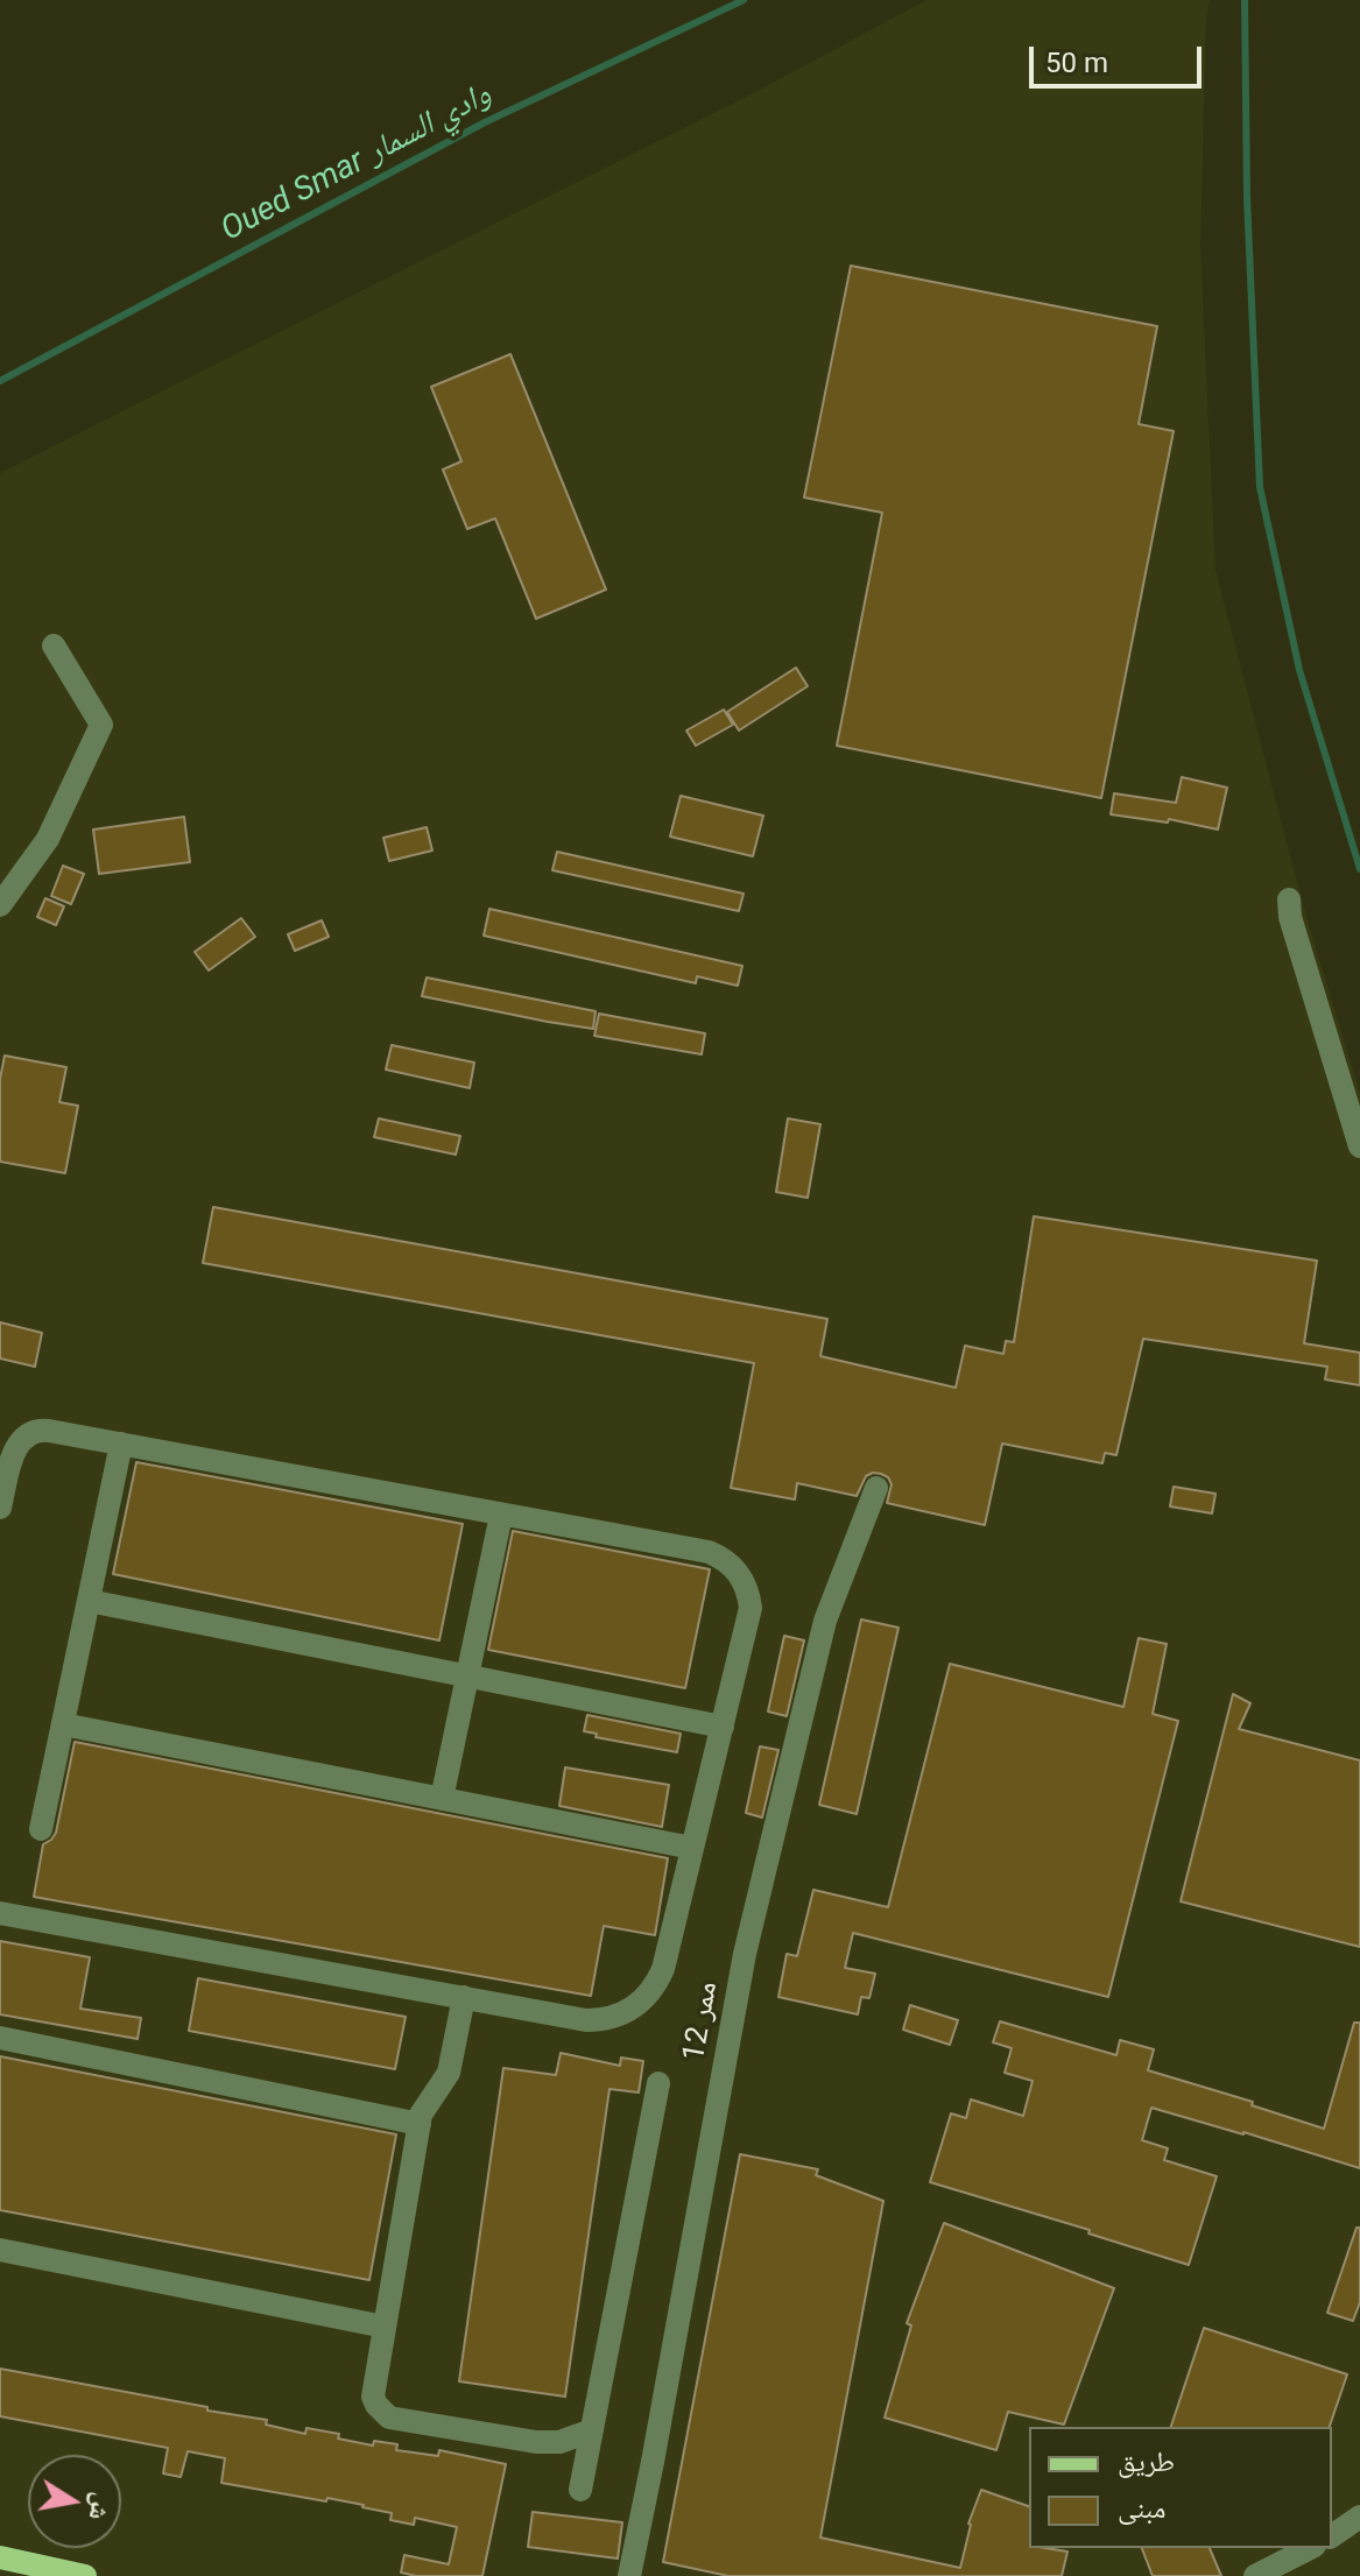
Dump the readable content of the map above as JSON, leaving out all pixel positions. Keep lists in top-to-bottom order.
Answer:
{
  "streets": {
    "street": ["ممر 12"]
  },
  "water": ["Oued Smar وادي السمار"],
  "legend": ["طريق", "مبنى"],
  "scale_bar": "50 m",
  "north": "right"
}
